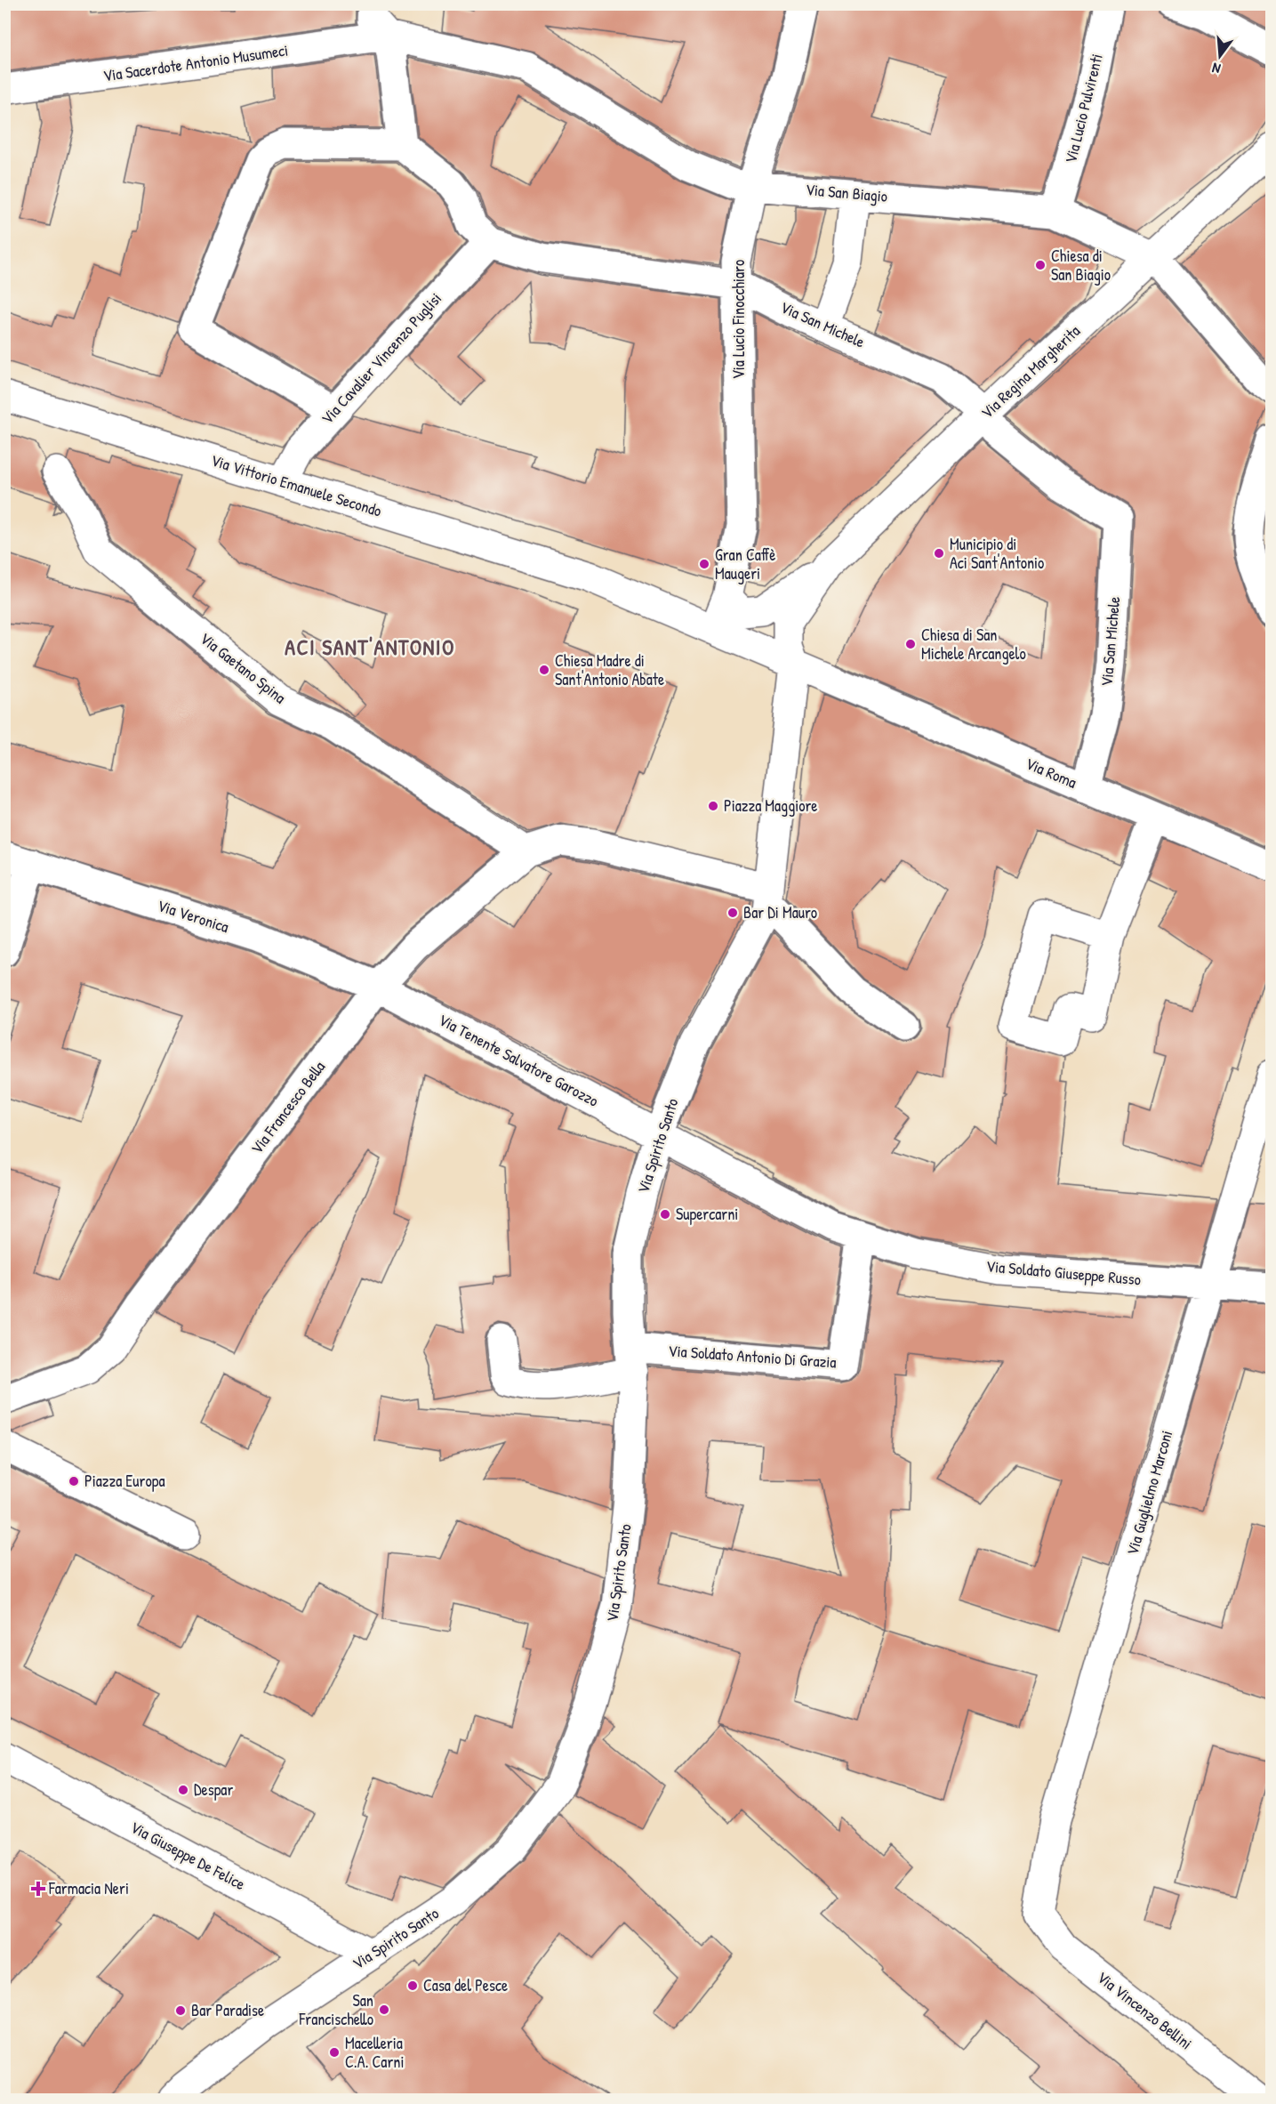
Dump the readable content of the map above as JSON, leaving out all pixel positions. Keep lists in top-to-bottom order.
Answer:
{
  "streets": {
    "street": [
      "Via Sacerdote Antonio Musumeci",
      "Via Lucio Pulvirenti",
      "Via San Biagio",
      "Via Lucio Finocchiaro",
      "Via San Michele",
      "Via Cavalier Vincenzo Puglisi",
      "Via Regina Margherita",
      "Via Vittorio Emanuele Secondo",
      "Via Gaetano Spina",
      "Via Roma",
      "Via Veronica",
      "Via Tenente Salvatore Garozzo",
      "Via Francesco Bella",
      "Via Spirito Santo",
      "Via Soldato Giuseppe Russo",
      "Via Soldato Antonio Di Grazia",
      "Via Guglielmo Marconi",
      "Via Giuseppe De Felice",
      "Via Vincenzo Bellini"
    ]
  },
  "crossings": [
    ["Via Sacerdote Antonio Musumeci", "Via San Biagio"],
    ["Via Lucio Pulvirenti", "Via San Biagio"],
    ["Via San Biagio", "Via Lucio Finocchiaro"],
    ["Via San Biagio", "Via Regina Margherita"],
    ["Via Lucio Finocchiaro", "Via San Michele"],
    ["Via Lucio Finocchiaro", "Via Vittorio Emanuele Secondo"],
    ["Via Lucio Finocchiaro", "Via Roma"],
    ["Via San Michele", "Via Cavalier Vincenzo Puglisi"],
    ["Via San Michele", "Via Regina Margherita"],
    ["Via San Michele", "Via Roma"],
    ["Via Cavalier Vincenzo Puglisi", "Via Vittorio Emanuele Secondo"],
    ["Via Regina Margherita", "Via Roma"],
    ["Via Vittorio Emanuele Secondo", "Via Roma"],
    ["Via Gaetano Spina", "Via Francesco Bella"],
    ["Via Veronica", "Via Tenente Salvatore Garozzo"],
    ["Via Veronica", "Via Francesco Bella"],
    ["Via Tenente Salvatore Garozzo", "Via Francesco Bella"],
    ["Via Tenente Salvatore Garozzo", "Via Spirito Santo"],
    ["Via Tenente Salvatore Garozzo", "Via Soldato Giuseppe Russo"],
    ["Via Francesco Bella", "Via Spirito Santo"],
    ["Via Spirito Santo", "Via Soldato Giuseppe Russo"],
    ["Via Spirito Santo", "Via Soldato Antonio Di Grazia"],
    ["Via Spirito Santo", "Via Giuseppe De Felice"],
    ["Via Soldato Giuseppe Russo", "Via Soldato Antonio Di Grazia"],
    ["Via Soldato Giuseppe Russo", "Via Guglielmo Marconi"],
    ["Via Guglielmo Marconi", "Via Vincenzo Bellini"]
  ],
  "districts": ["ACI SANT'ANTONIO"],
  "places": {
    "other": [
      "Chiesa di San Biagio",
      "Municipio di Aci Sant'Antonio",
      "Gran Caffè Maugeri",
      "Chiesa di San Michele Arcangelo",
      "Chiesa Madre di Sant'Antonio Abate",
      "Piazza Maggiore",
      "Bar Di Mauro",
      "Supercarni",
      "Piazza Europa",
      "Despar",
      "Casa del Pesce",
      "San Francischello",
      "Bar Paradise",
      "Macelleria C.A. Carni"
    ],
    "health": ["Farmacia Neri"]
  },
  "north": "bottom"
}
